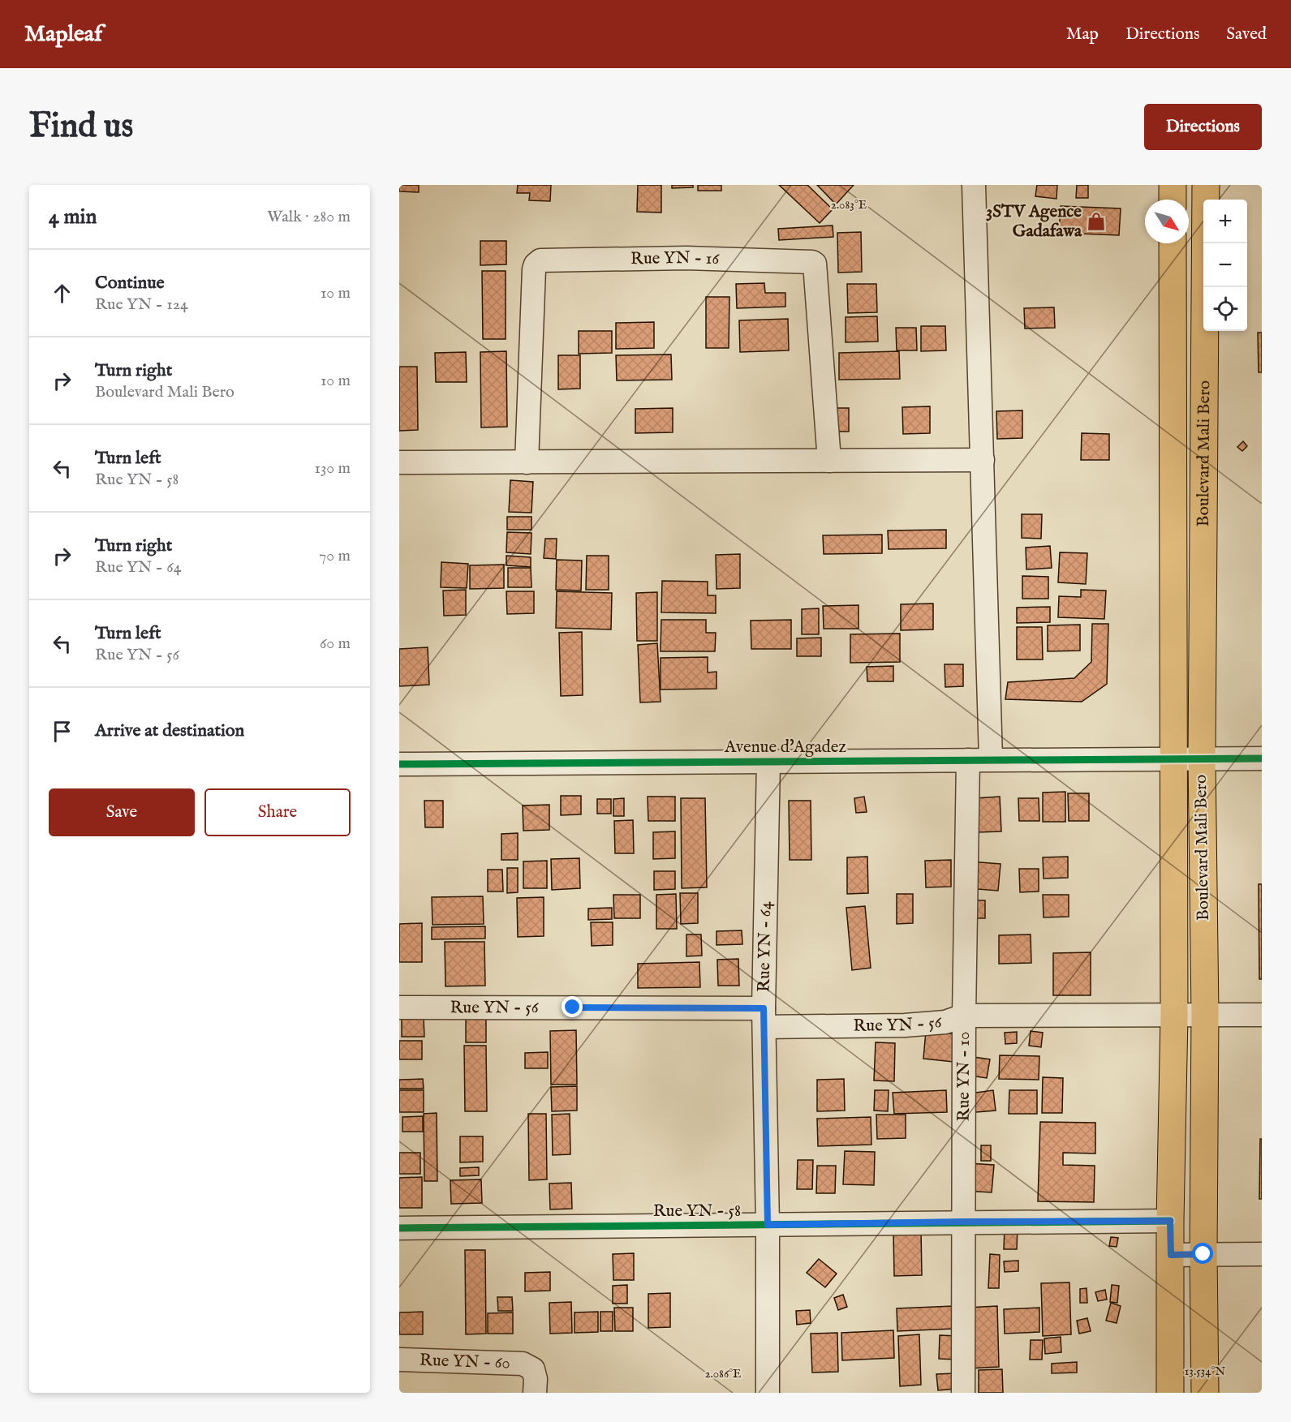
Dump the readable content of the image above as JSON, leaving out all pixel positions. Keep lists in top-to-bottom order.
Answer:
{
  "streets": {
    "main road": ["Boulevard Mali Bero"],
    "street": [
      "Rue YN - 16",
      "Avenue d'Agadez",
      "Rue YN - 64",
      "Rue YN - 56",
      "Rue YN - 10",
      "Rue YN - 58",
      "Rue YN - 60"
    ]
  },
  "crossings": [
    ["Boulevard Mali Bero", "Avenue d'Agadez"],
    ["Boulevard Mali Bero", "Rue YN - 56"],
    ["Boulevard Mali Bero", "Rue YN - 58"],
    ["Avenue d'Agadez", "Rue YN - 64"],
    ["Avenue d'Agadez", "Rue YN - 10"],
    ["Rue YN - 64", "Rue YN - 56"],
    ["Rue YN - 64", "Rue YN - 58"],
    ["Rue YN - 56", "Rue YN - 10"],
    ["Rue YN - 10", "Rue YN - 58"]
  ],
  "places": {
    "shop": ["3STV Agence Gadafawa"]
  },
  "north": "bottom right",
  "page": {
    "header": "Mapleaf",
    "nav": ["Map", "Directions", "Saved"],
    "buttons": [
      "Directions",
      ["Save", "Share"]
    ],
    "title": "Find us",
    "heading": ["4 min", "Walk · 280 m"],
    "map_buttons": ["+", "−"],
    "list": [
      ["Continue", "Rue YN - 124", "10 m"],
      ["Turn right", "Boulevard Mali Bero", "10 m"],
      ["Turn left", "Rue YN - 58", "130 m"],
      ["Turn right", "Rue YN - 64", "70 m"],
      ["Turn left", "Rue YN - 56", "60 m"],
      "Arrive at destination"
    ]
  },
  "coordinates": ["2.083°E", "13.534°N", "2.086°E"]
}
